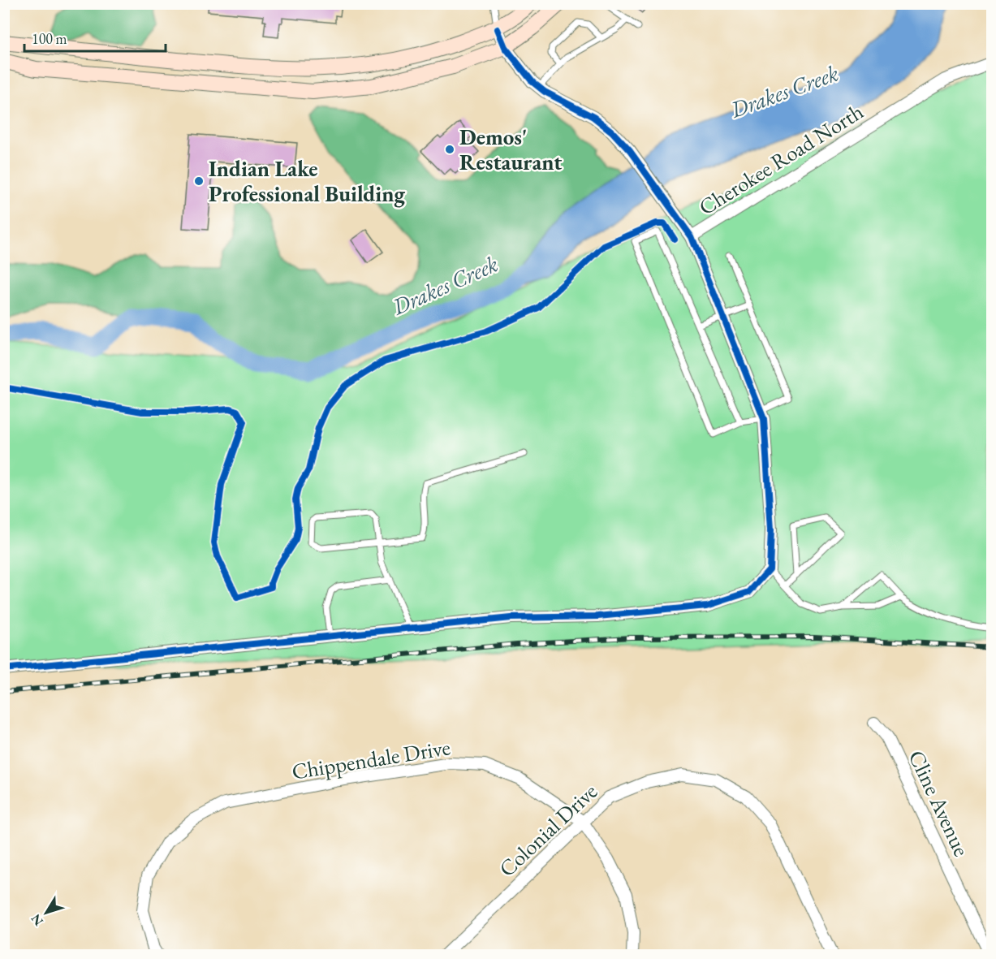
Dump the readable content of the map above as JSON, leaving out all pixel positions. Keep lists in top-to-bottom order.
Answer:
{
  "streets": {
    "street": [
      "Cherokee Road North",
      "Chippendale Drive",
      "Cline Avenue",
      "Colonial Drive"
    ]
  },
  "crossings": [
    ["Chippendale Drive", "Colonial Drive"]
  ],
  "water": ["Drakes Creek"],
  "places": ["Demos' Restaurant", "Indian Lake Professional Building"],
  "scale_bar": "100 m",
  "north": "bottom left"
}
